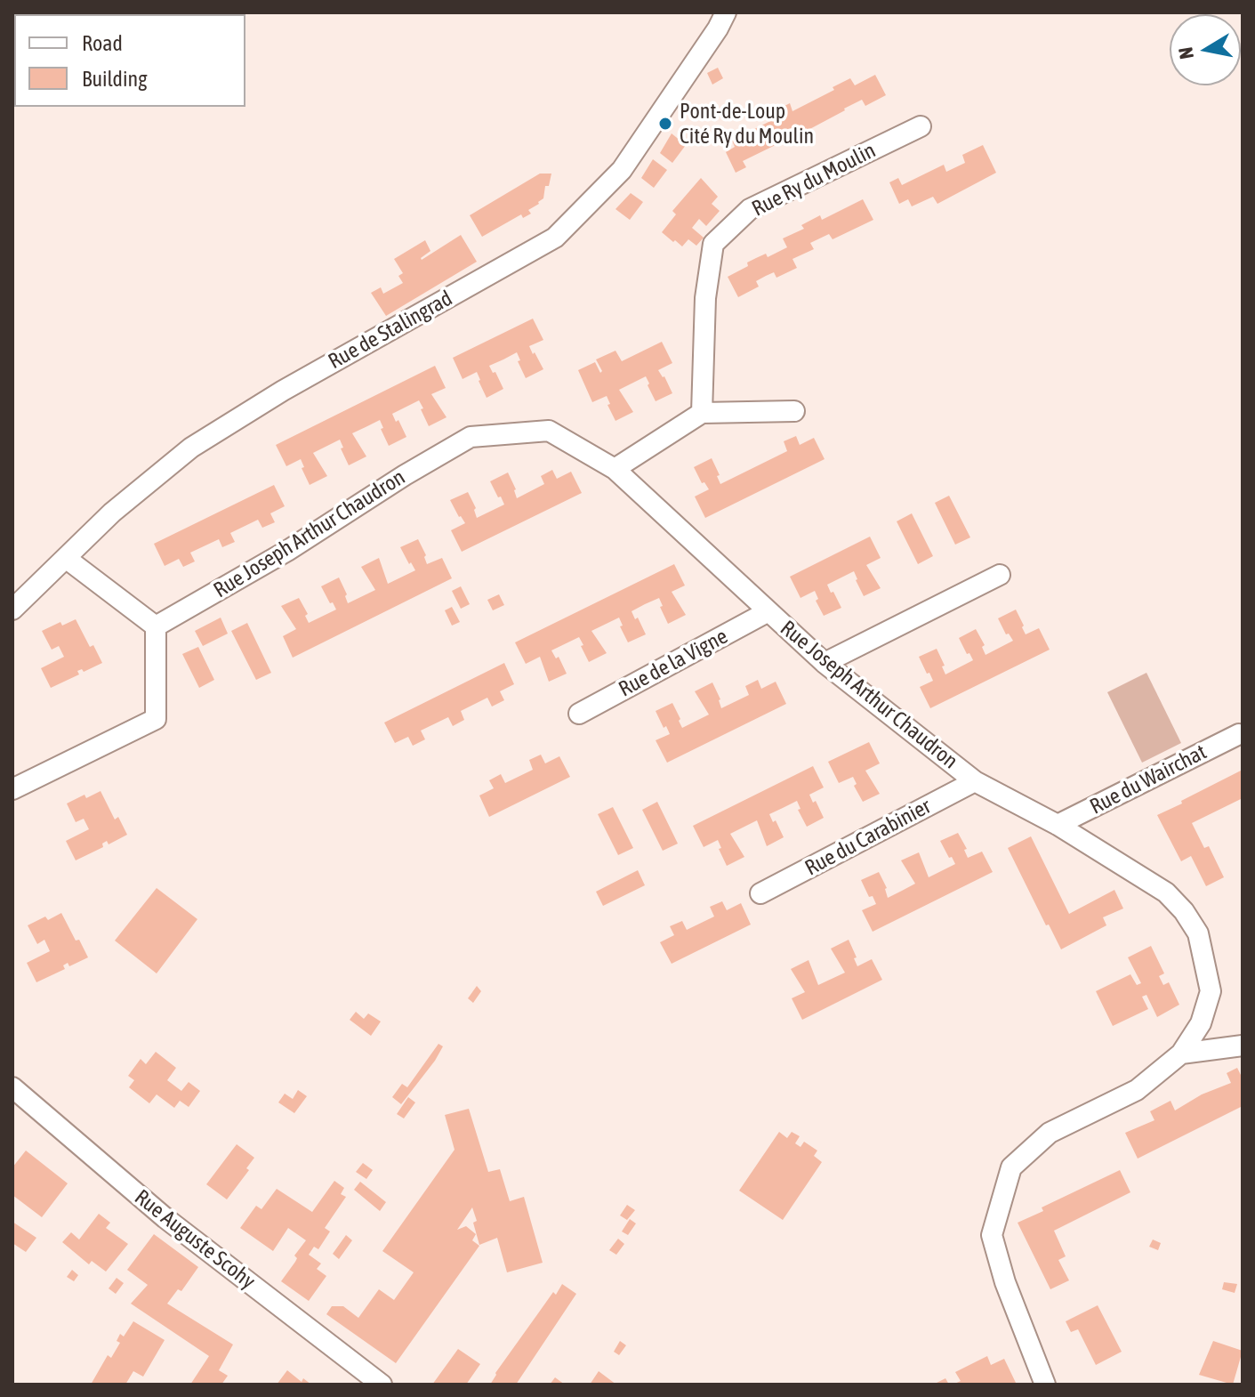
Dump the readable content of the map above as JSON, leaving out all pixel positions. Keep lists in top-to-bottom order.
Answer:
{
  "streets": {
    "street": [
      "Rue Ry du Moulin",
      "Rue de Stalingrad",
      "Rue Joseph Arthur Chaudron",
      "Rue de la Vigne",
      "Rue du Wairchat",
      "Rue du Carabinier",
      "Rue Auguste Scohy"
    ]
  },
  "crossings": [
    ["Rue Joseph Arthur Chaudron", "Rue de la Vigne"],
    ["Rue Joseph Arthur Chaudron", "Rue du Wairchat"],
    ["Rue Joseph Arthur Chaudron", "Rue du Carabinier"]
  ],
  "places": ["Pont-de-Loup Cité Ry du Moulin"],
  "legend": ["Road", "Building"],
  "north": "left"
}
